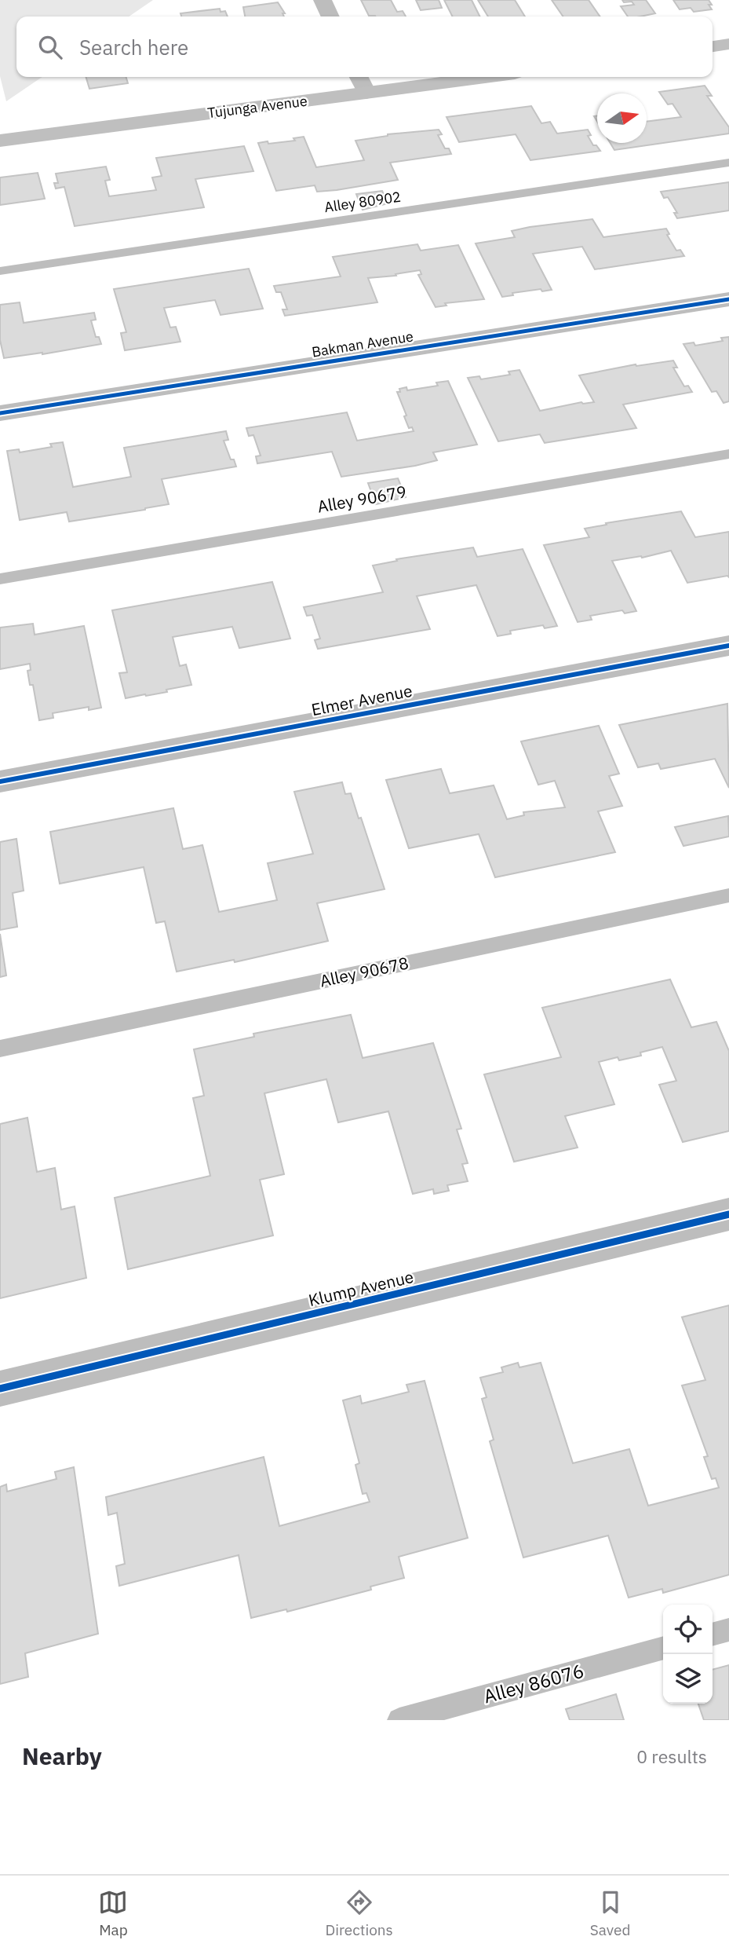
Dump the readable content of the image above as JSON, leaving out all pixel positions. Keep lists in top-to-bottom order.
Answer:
{
  "streets": {
    "street": [
      "Tujunga Avenue",
      "Bakman Avenue",
      "Elmer Avenue",
      "Klump Avenue"
    ],
    "lane": [
      "Alley 80902",
      "Alley 90679",
      "Alley 90678",
      "Alley 86076"
    ]
  },
  "north": "right",
  "page": {
    "search": "Search here",
    "heading": ["Nearby", "0 results"],
    "nav": ["Map", "Directions", "Saved"]
  }
}
